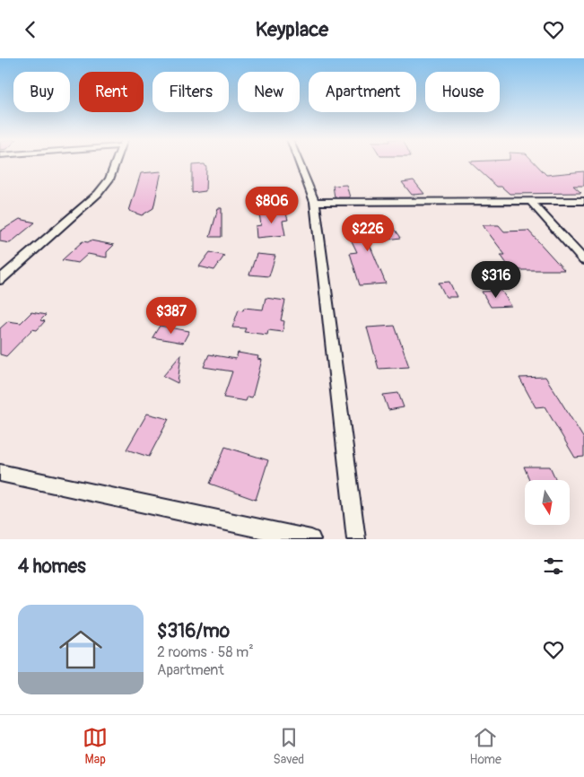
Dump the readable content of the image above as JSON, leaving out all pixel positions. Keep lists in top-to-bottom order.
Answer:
{
  "north": "bottom",
  "page": {
    "header": "Keyplace",
    "chip": [
      "Buy",
      "Rent",
      "Filters",
      "New",
      "Apartment",
      "House"
    ],
    "price": [
      "$806",
      "$226",
      "$316",
      "$387"
    ],
    "heading": "4 homes",
    "list": [
      {
        "name": "$316/mo",
        "note": "2 rooms · 58 m² · Apartment"
      }
    ],
    "tabs": ["Map", "Saved", "Home"]
  }
}
